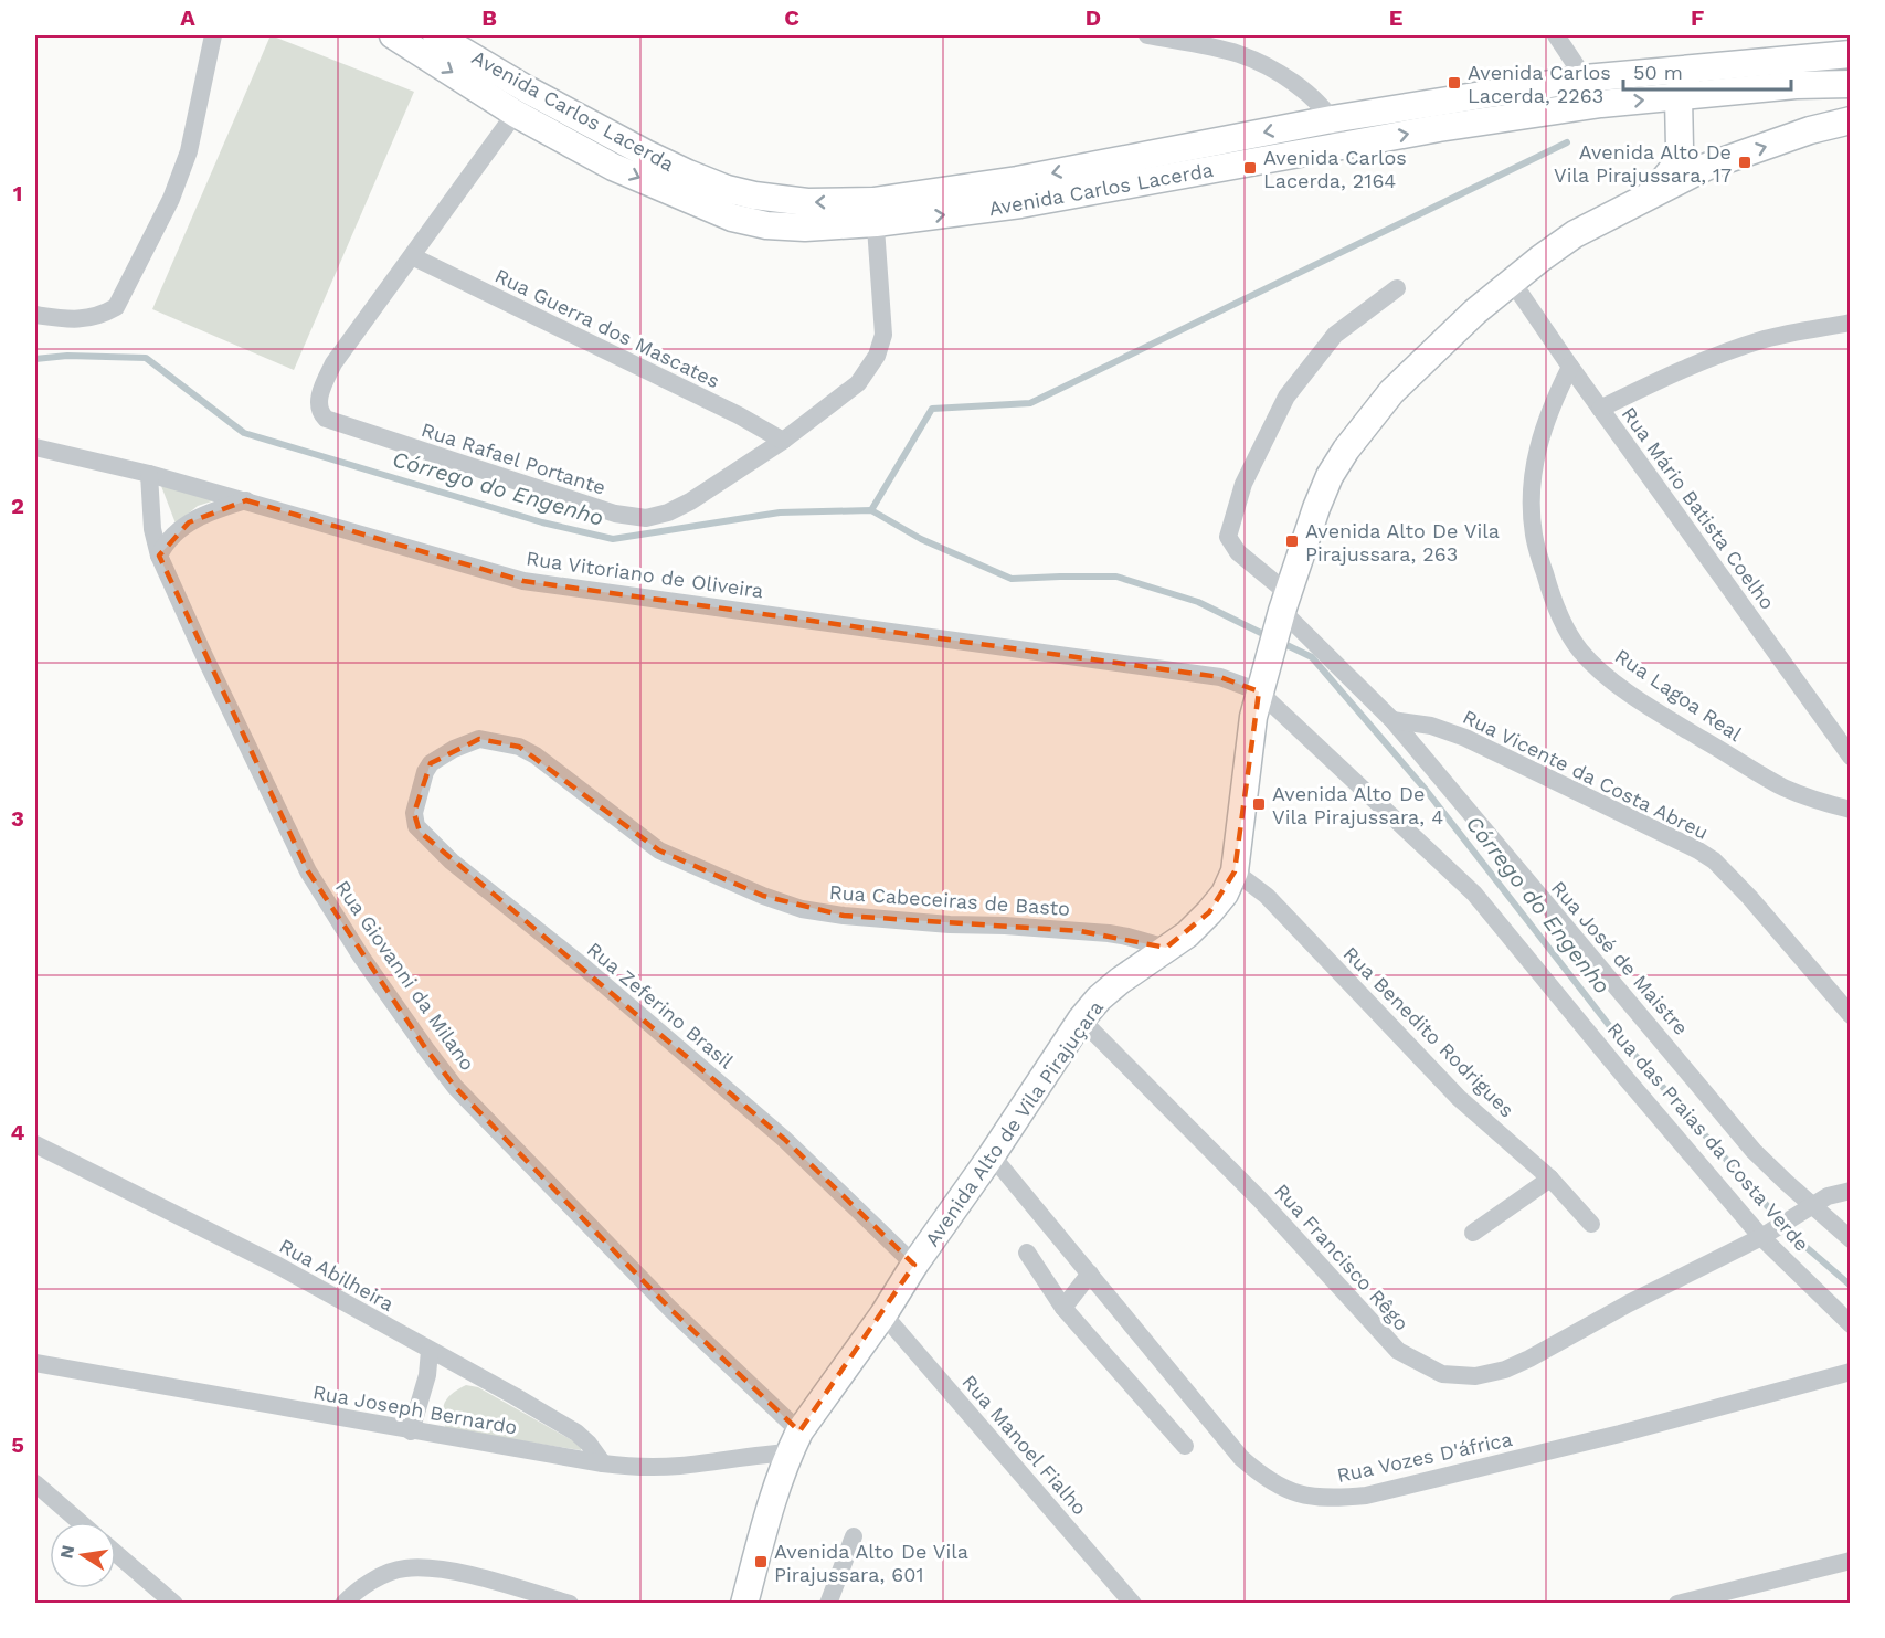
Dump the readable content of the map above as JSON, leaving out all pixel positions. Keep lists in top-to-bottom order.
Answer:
{
  "streets": {
    "main road": ["Avenida Carlos Lacerda", "Avenida Alto de Vila Pirajuçara"],
    "street": [
      "Rua Guerra dos Mascates",
      "Rua Rafael Portante",
      "Rua Mário Batista Coelho",
      "Rua Vitoriano de Oliveira",
      "Rua Lagoa Real",
      "Rua Vicente da Costa Abreu",
      "Rua Cabeceiras de Basto",
      "Rua José de Maistre",
      "Rua Giovanni da Milano",
      "Rua Zeferino Brasil",
      "Rua Benedito Rodrigues",
      "Rua das Praias da Costa Verde",
      "Rua Francisco Rêgo",
      "Rua Abilheira",
      "Rua Joseph Bernardo",
      "Rua Manoel Fialho",
      "Rua Vozes D'áfrica"
    ]
  },
  "crossings": [
    ["Avenida Carlos Lacerda", "Rua Rafael Portante"],
    ["Avenida Carlos Lacerda", "Avenida Alto de Vila Pirajuçara"],
    ["Rua Guerra dos Mascates", "Rua Rafael Portante"],
    ["Rua Mário Batista Coelho", "Rua Lagoa Real"],
    ["Rua Mário Batista Coelho", "Avenida Alto de Vila Pirajuçara"],
    ["Rua Vitoriano de Oliveira", "Rua Giovanni da Milano"],
    ["Rua Vitoriano de Oliveira", "Avenida Alto de Vila Pirajuçara"],
    ["Rua Vitoriano de Oliveira", "Rua das Praias da Costa Verde"],
    ["Rua Vicente da Costa Abreu", "Rua José de Maistre"],
    ["Rua Cabeceiras de Basto", "Rua Zeferino Brasil"],
    ["Rua Cabeceiras de Basto", "Avenida Alto de Vila Pirajuçara"],
    ["Rua José de Maistre", "Avenida Alto de Vila Pirajuçara"],
    ["Rua José de Maistre", "Rua Francisco Rêgo"],
    ["Rua Giovanni da Milano", "Avenida Alto de Vila Pirajuçara"],
    ["Rua Giovanni da Milano", "Rua Joseph Bernardo"],
    ["Rua Zeferino Brasil", "Avenida Alto de Vila Pirajuçara"],
    ["Rua Benedito Rodrigues", "Avenida Alto de Vila Pirajuçara"],
    ["Avenida Alto de Vila Pirajuçara", "Rua das Praias da Costa Verde"],
    ["Avenida Alto de Vila Pirajuçara", "Rua Francisco Rêgo"],
    ["Avenida Alto de Vila Pirajuçara", "Rua Joseph Bernardo"],
    ["Avenida Alto de Vila Pirajuçara", "Rua Manoel Fialho"],
    ["Avenida Alto de Vila Pirajuçara", "Rua Vozes D'áfrica"],
    ["Rua das Praias da Costa Verde", "Rua Francisco Rêgo"],
    ["Rua Abilheira", "Rua Joseph Bernardo"]
  ],
  "water": ["Córrego do Engenho"],
  "places": {
    "transit": [
      "Avenida Carlos Lacerda, 2263",
      "Avenida Alto De Vila Pirajussara, 17",
      "Avenida Carlos Lacerda, 2164",
      "Avenida Alto De Vila Pirajussara, 263",
      "Avenida Alto De Vila Pirajussara, 4",
      "Avenida Alto De Vila Pirajussara, 601"
    ]
  },
  "scale_bar": "50 m",
  "north": "left",
  "grid": {
    "columns": [
      "A",
      "B",
      "C",
      "D",
      "E",
      "F"
    ],
    "rows": [
      "1",
      "2",
      "3",
      "4",
      "5"
    ]
  }
}
